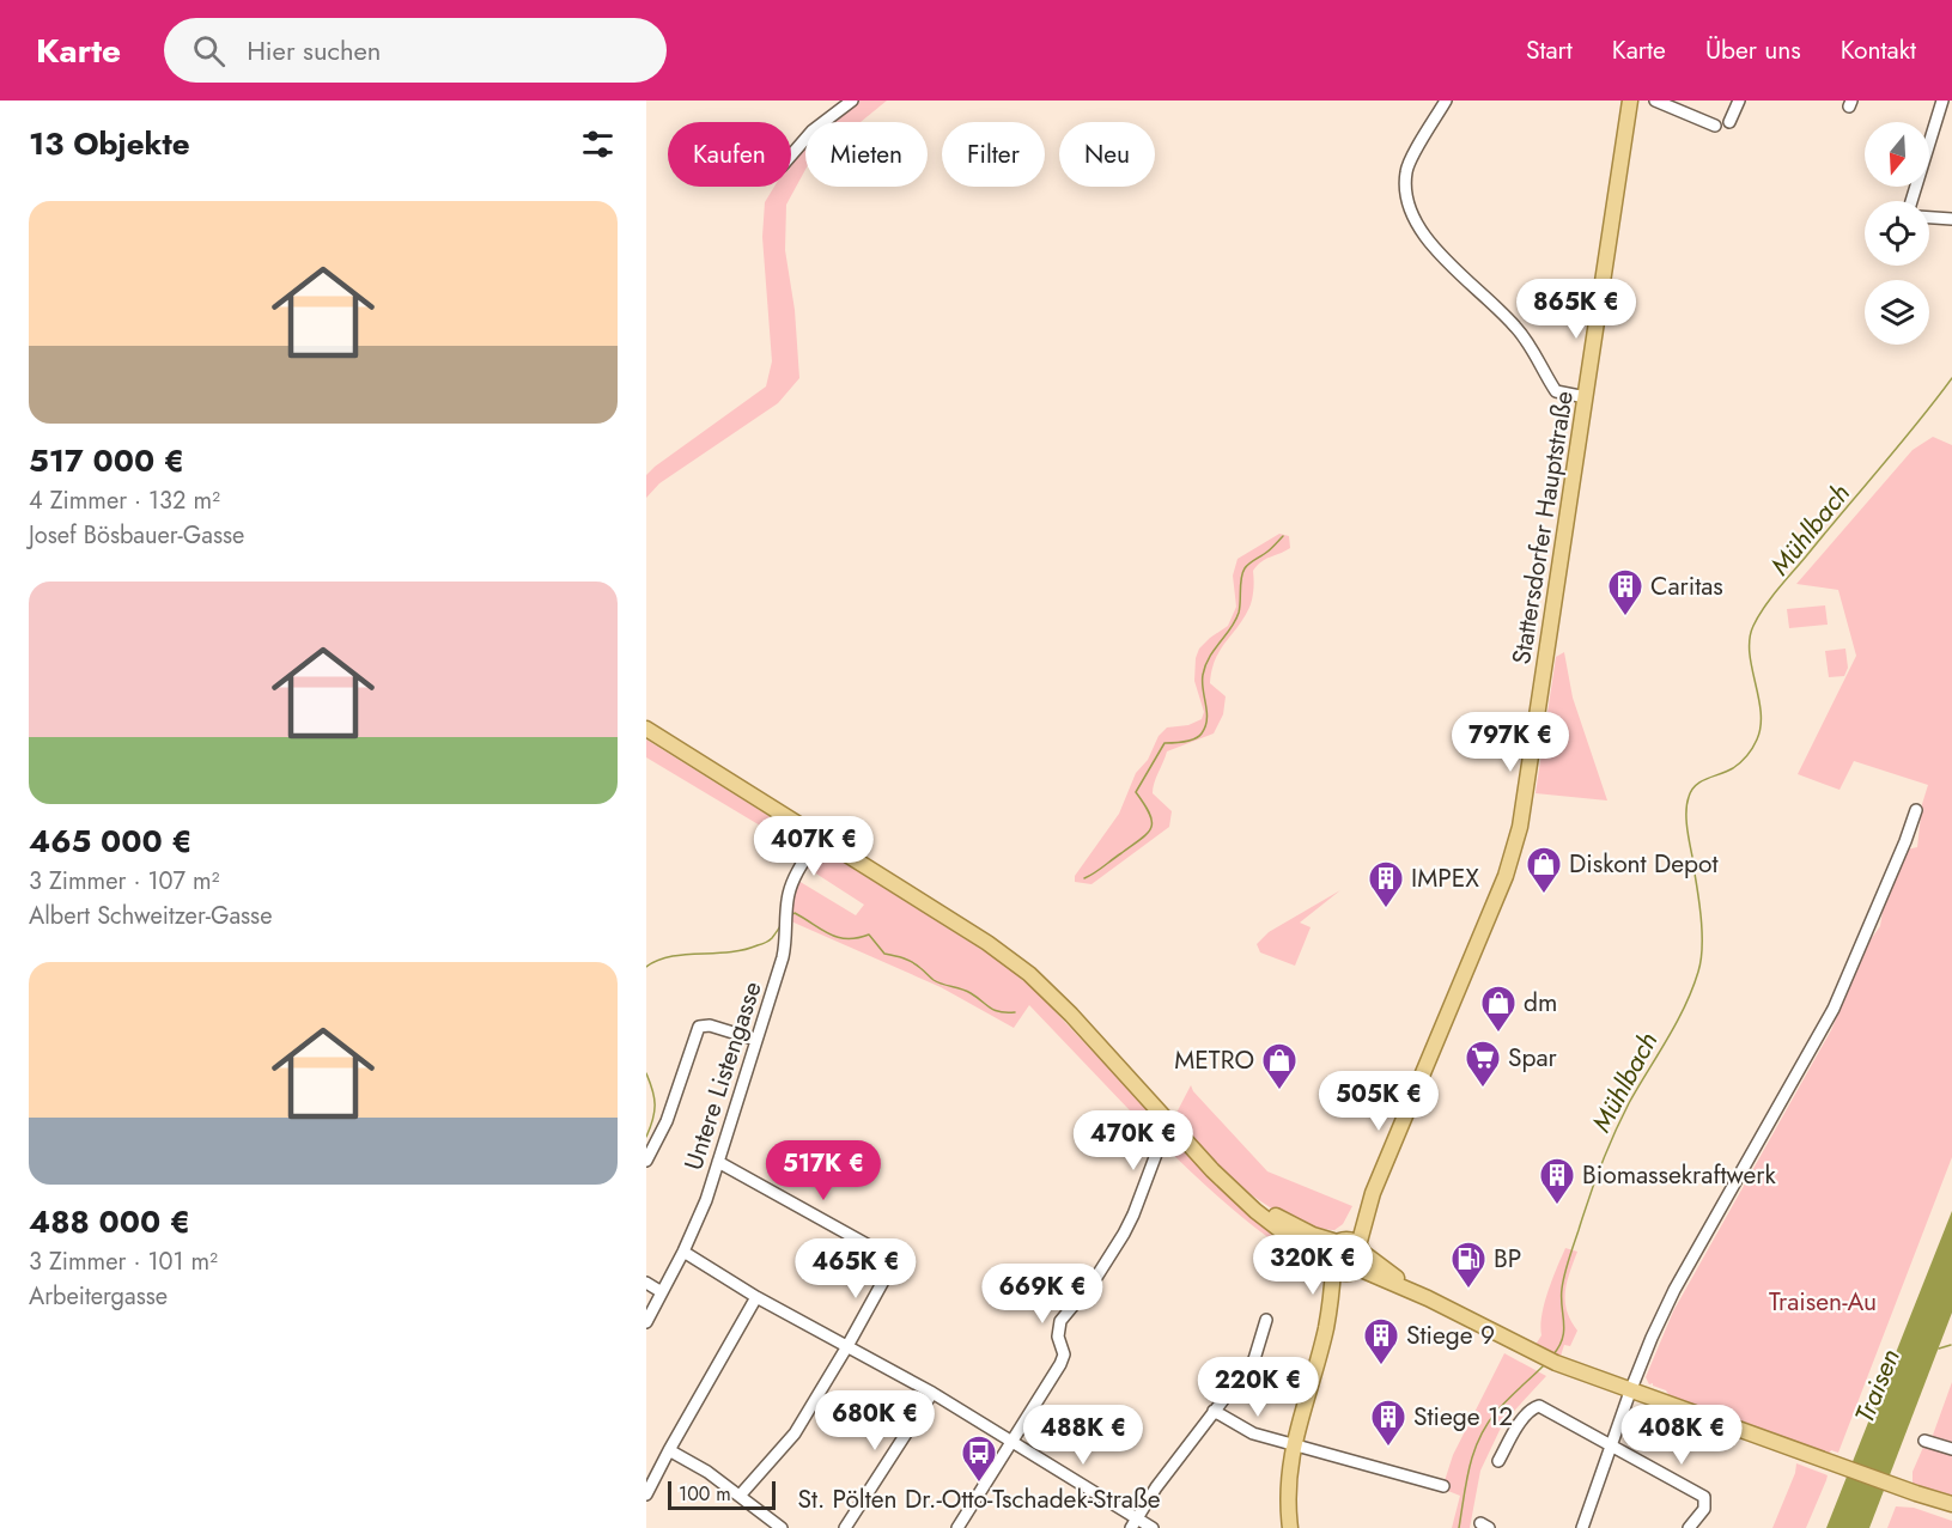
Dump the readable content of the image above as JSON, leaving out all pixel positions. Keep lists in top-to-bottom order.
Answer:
{
  "streets": {
    "main road": ["Stattersdorfer Hauptstraße"],
    "street": ["Untere Listengasse"]
  },
  "water": ["Mühlbach", "Traisen"],
  "parks": ["Traisen-Au"],
  "places": {
    "building": [
      "Caritas",
      "IMPEX",
      "Biomassekraftwerk",
      "Stiege 9",
      "Stiege 12"
    ],
    "shop": ["Diskont Depot", "dm", "METRO"],
    "supermarket": ["Spar"],
    "fuel station": ["BP"],
    "bus stop": ["St. Pölten Dr.-Otto-Tschadek-Straße"]
  },
  "scale_bar": "100 m",
  "north": "bottom",
  "page": {
    "header": "Karte",
    "search": "Hier suchen",
    "nav": [
      "Start",
      "Karte",
      "Über uns",
      "Kontakt"
    ],
    "heading": "13 Objekte",
    "chip": [
      "Kaufen",
      "Mieten",
      "Filter",
      "Neu"
    ],
    "list": [
      {
        "name": "517 000 €",
        "note": "4 Zimmer · 132 m² · Josef Bösbauer-Gasse"
      },
      {
        "name": "465 000 €",
        "note": "3 Zimmer · 107 m² · Albert Schweitzer-Gasse"
      },
      {
        "name": "488 000 €",
        "note": "3 Zimmer · 101 m² · Arbeitergasse"
      }
    ],
    "price": [
      "865K €",
      "797K €",
      "407K €",
      "505K €",
      "470K €",
      "517K €",
      "320K €",
      "465K €",
      "669K €",
      "220K €",
      "680K €",
      "488K €",
      "408K €"
    ],
    "scale": "100 m"
  }
}
